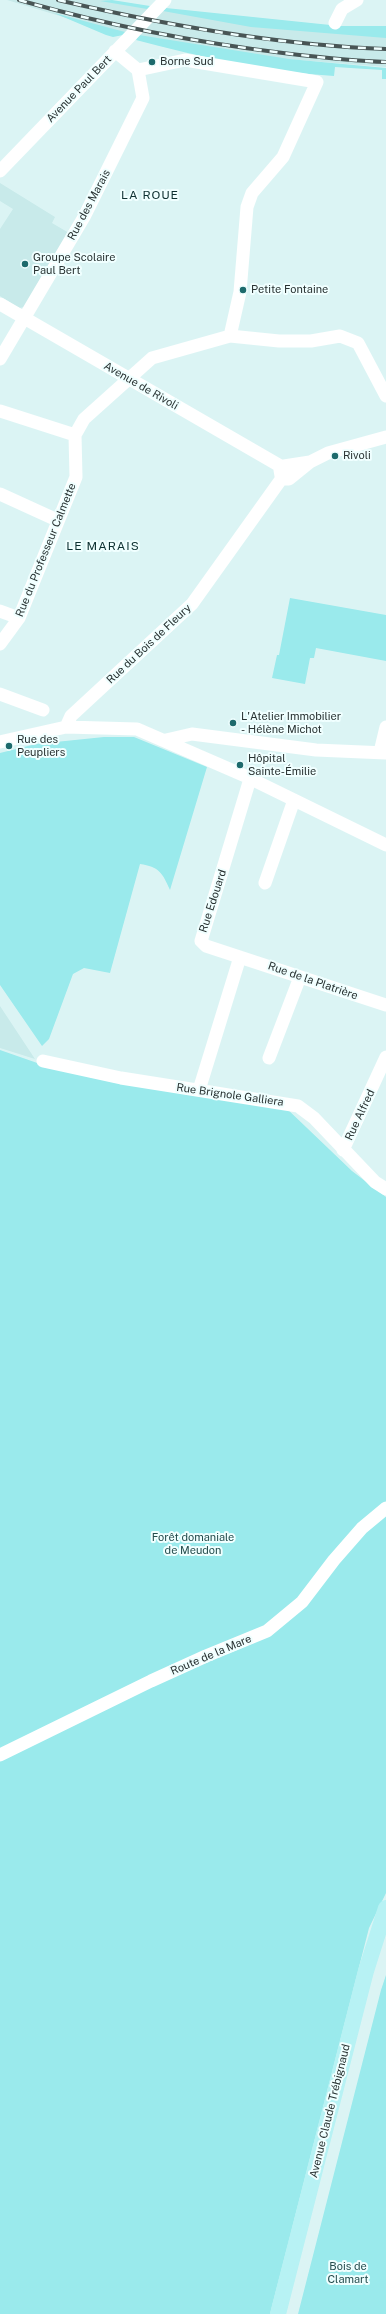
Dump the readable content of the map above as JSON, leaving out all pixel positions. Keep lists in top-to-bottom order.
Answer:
{
  "streets": {
    "main road": ["Avenue Claude Trébignaud"],
    "street": [
      "Avenue Paul Bert",
      "Rue des Marais",
      "Avenue de Rivoli",
      "Rue du Professeur Calmette",
      "Rue du Bois de Fleury",
      "Rue Edouard",
      "Rue de la Platrière",
      "Rue Brignole Galliera",
      "Rue Alfred",
      "Route de la Mare"
    ]
  },
  "crossings": [
    ["Rue des Marais", "Avenue de Rivoli"],
    ["Avenue de Rivoli", "Rue du Bois de Fleury"],
    ["Rue Edouard", "Rue de la Platrière"],
    ["Rue Brignole Galliera", "Rue Alfred"]
  ],
  "districts": ["LA ROUE", "LE MARAIS"],
  "parks": ["Forêt domaniale de Meudon", "Bois de Clamart"],
  "places": [
    "Borne Sud",
    "Groupe Scolaire Paul Bert",
    "Petite Fontaine",
    "Rivoli",
    "L'Atelier Immobilier - Hélène Michot",
    "Rue des Peupliers",
    "Hôpital Sainte-Émilie"
  ]
}
